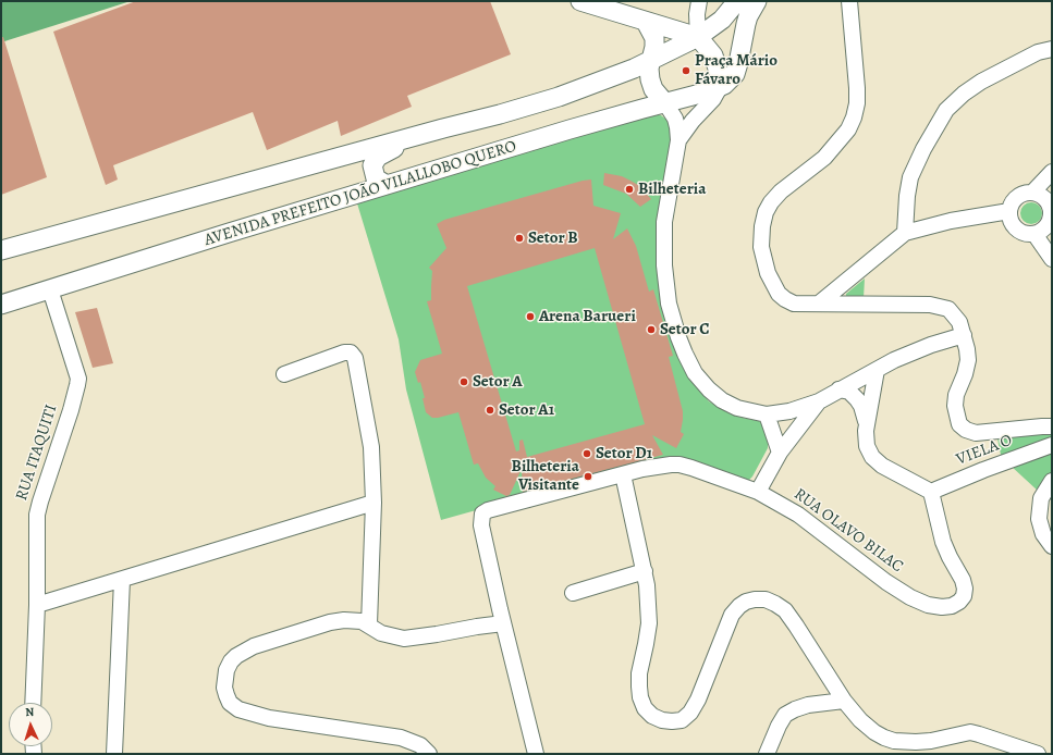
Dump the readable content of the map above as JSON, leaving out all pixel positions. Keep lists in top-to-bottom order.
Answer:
{
  "streets": {
    "main road": ["AVENIDA PREFEITO JOÃO VILALLOBO QUERO"],
    "street": ["VIELA O", "RUA ITAQUITI", "RUA OLAVO BILAC"]
  },
  "crossings": [
    ["AVENIDA PREFEITO JOÃO VILALLOBO QUERO", "RUA ITAQUITI"],
    ["VIELA O", "RUA OLAVO BILAC"]
  ],
  "places": [
    "Praça Mário Fávaro",
    "Bilheteria",
    "Setor B",
    "Arena Barueri",
    "Setor C",
    "Setor A",
    "Setor A1",
    "Setor D1",
    "Bilheteria Visitante"
  ],
  "north": "top"
}
